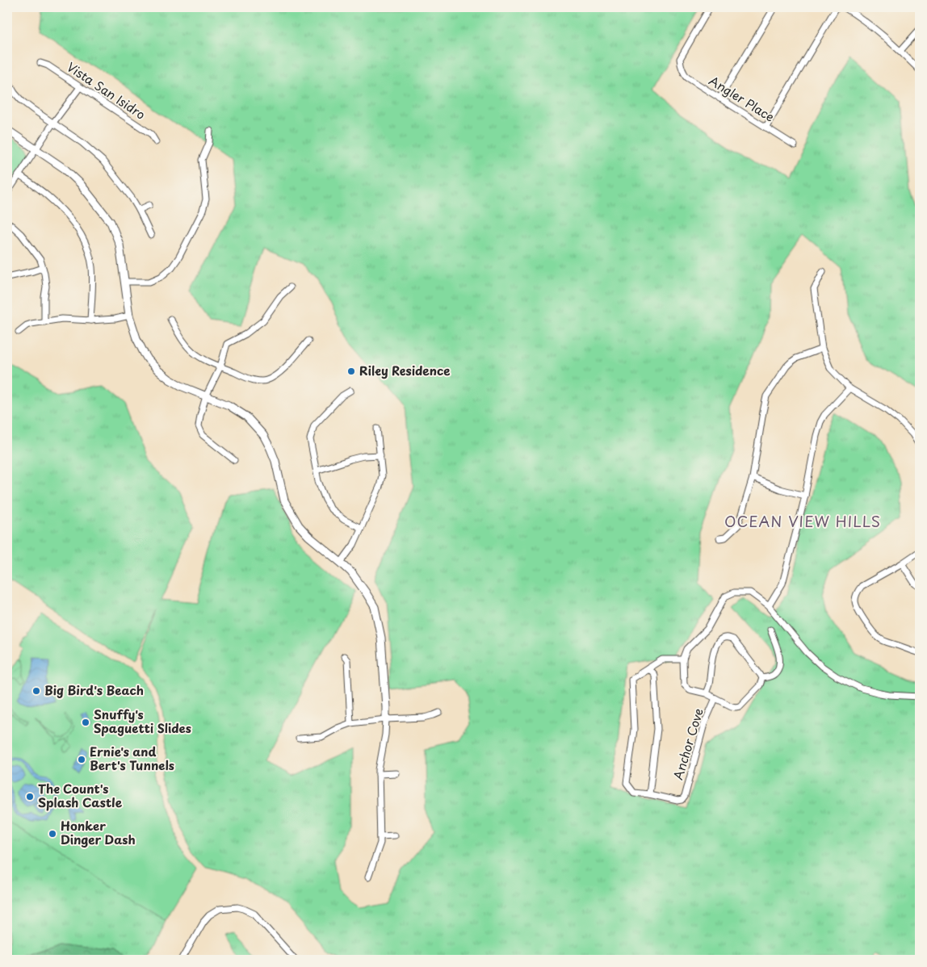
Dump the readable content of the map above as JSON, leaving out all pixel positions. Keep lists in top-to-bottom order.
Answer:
{
  "streets": {
    "street": ["Vista San Isidro", "Angler Place", "Anchor Cove"]
  },
  "districts": ["OCEAN VIEW HILLS"],
  "places": [
    "Riley Residence",
    "Big Bird's Beach",
    "Snuffy's Spaguetti Slides",
    "Ernie's and Bert's Tunnels",
    "The Count's Splash Castle",
    "Honker Dinger Dash"
  ]
}
